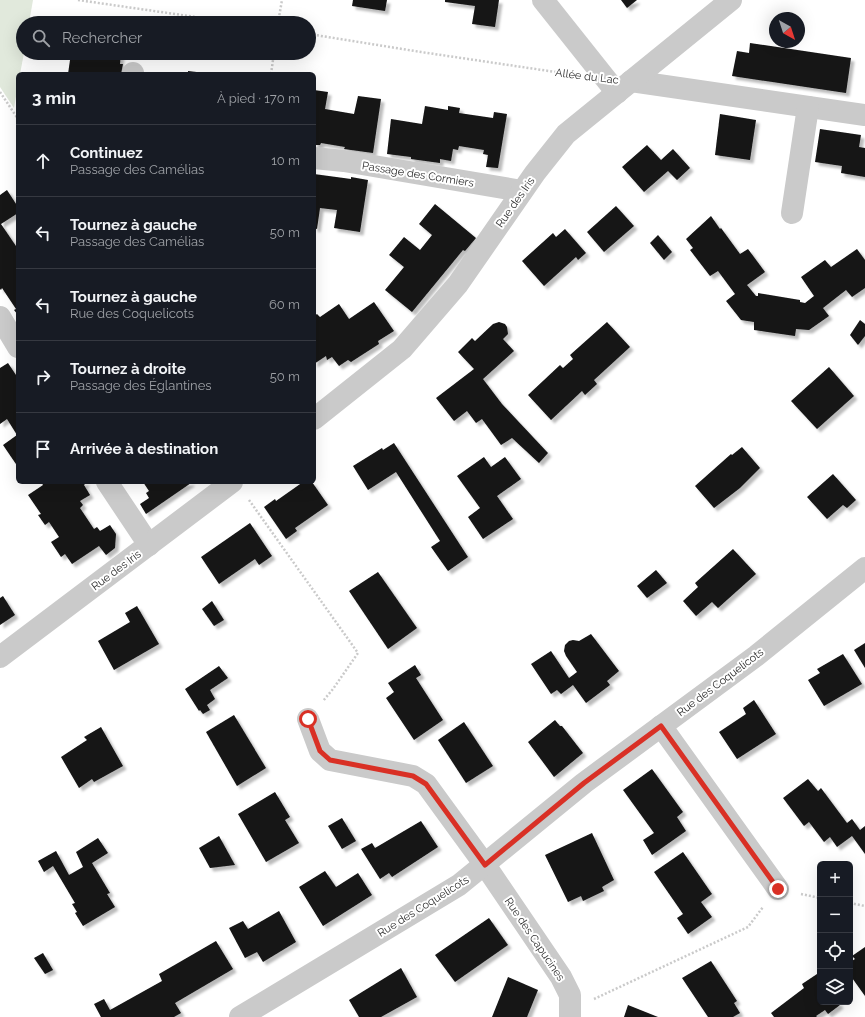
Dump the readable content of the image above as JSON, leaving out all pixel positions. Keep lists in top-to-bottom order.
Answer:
{
  "streets": {
    "street": [
      "Allée du Lac",
      "Passage des Cormiers",
      "Rue des Iris",
      "Rue des Coquelicots",
      "Rue des Capucines"
    ]
  },
  "crossings": [
    ["Allée du Lac", "Rue des Iris"],
    ["Passage des Cormiers", "Rue des Iris"],
    ["Rue des Coquelicots", "Rue des Capucines"]
  ],
  "north": "bottom right",
  "page": {
    "search": "Rechercher",
    "heading": ["3 min", "À pied · 170 m"],
    "list": [
      ["Continuez", "Passage des Camélias", "10 m"],
      ["Tournez à gauche", "Passage des Camélias", "50 m"],
      ["Tournez à gauche", "Rue des Coquelicots", "60 m"],
      ["Tournez à droite", "Passage des Églantines", "50 m"],
      "Arrivée à destination"
    ],
    "map_buttons": ["+", "−"]
  }
}
